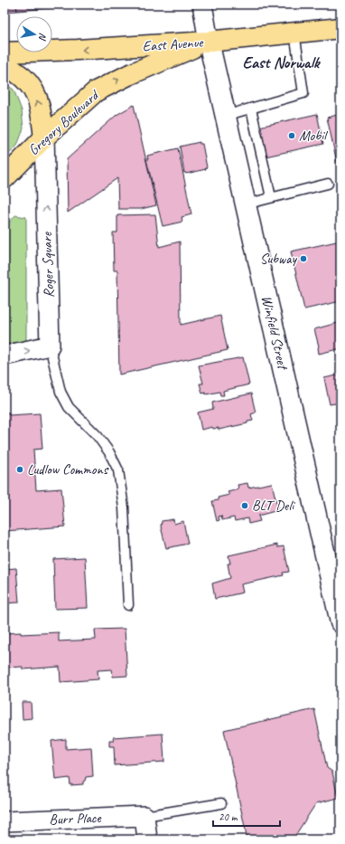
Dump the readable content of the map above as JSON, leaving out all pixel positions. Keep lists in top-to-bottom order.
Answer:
{
  "streets": {
    "main road": ["East Avenue", "Gregory Boulevard", "Winfield Street"],
    "street": ["Roger Square", "Burr Place"]
  },
  "crossings": [
    ["East Avenue", "Gregory Boulevard"],
    ["East Avenue", "Winfield Street"],
    ["Gregory Boulevard", "Roger Square"],
    ["Gregory Boulevard", "Winfield Street"]
  ],
  "one_way": ["East Avenue", "Gregory Boulevard", "Roger Square"],
  "districts": ["East Norwalk"],
  "places": [
    "Mobil",
    "Subway",
    "Ludlow Commons",
    "BLT Deli"
  ],
  "scale_bar": "20 m",
  "north": "right"
}
